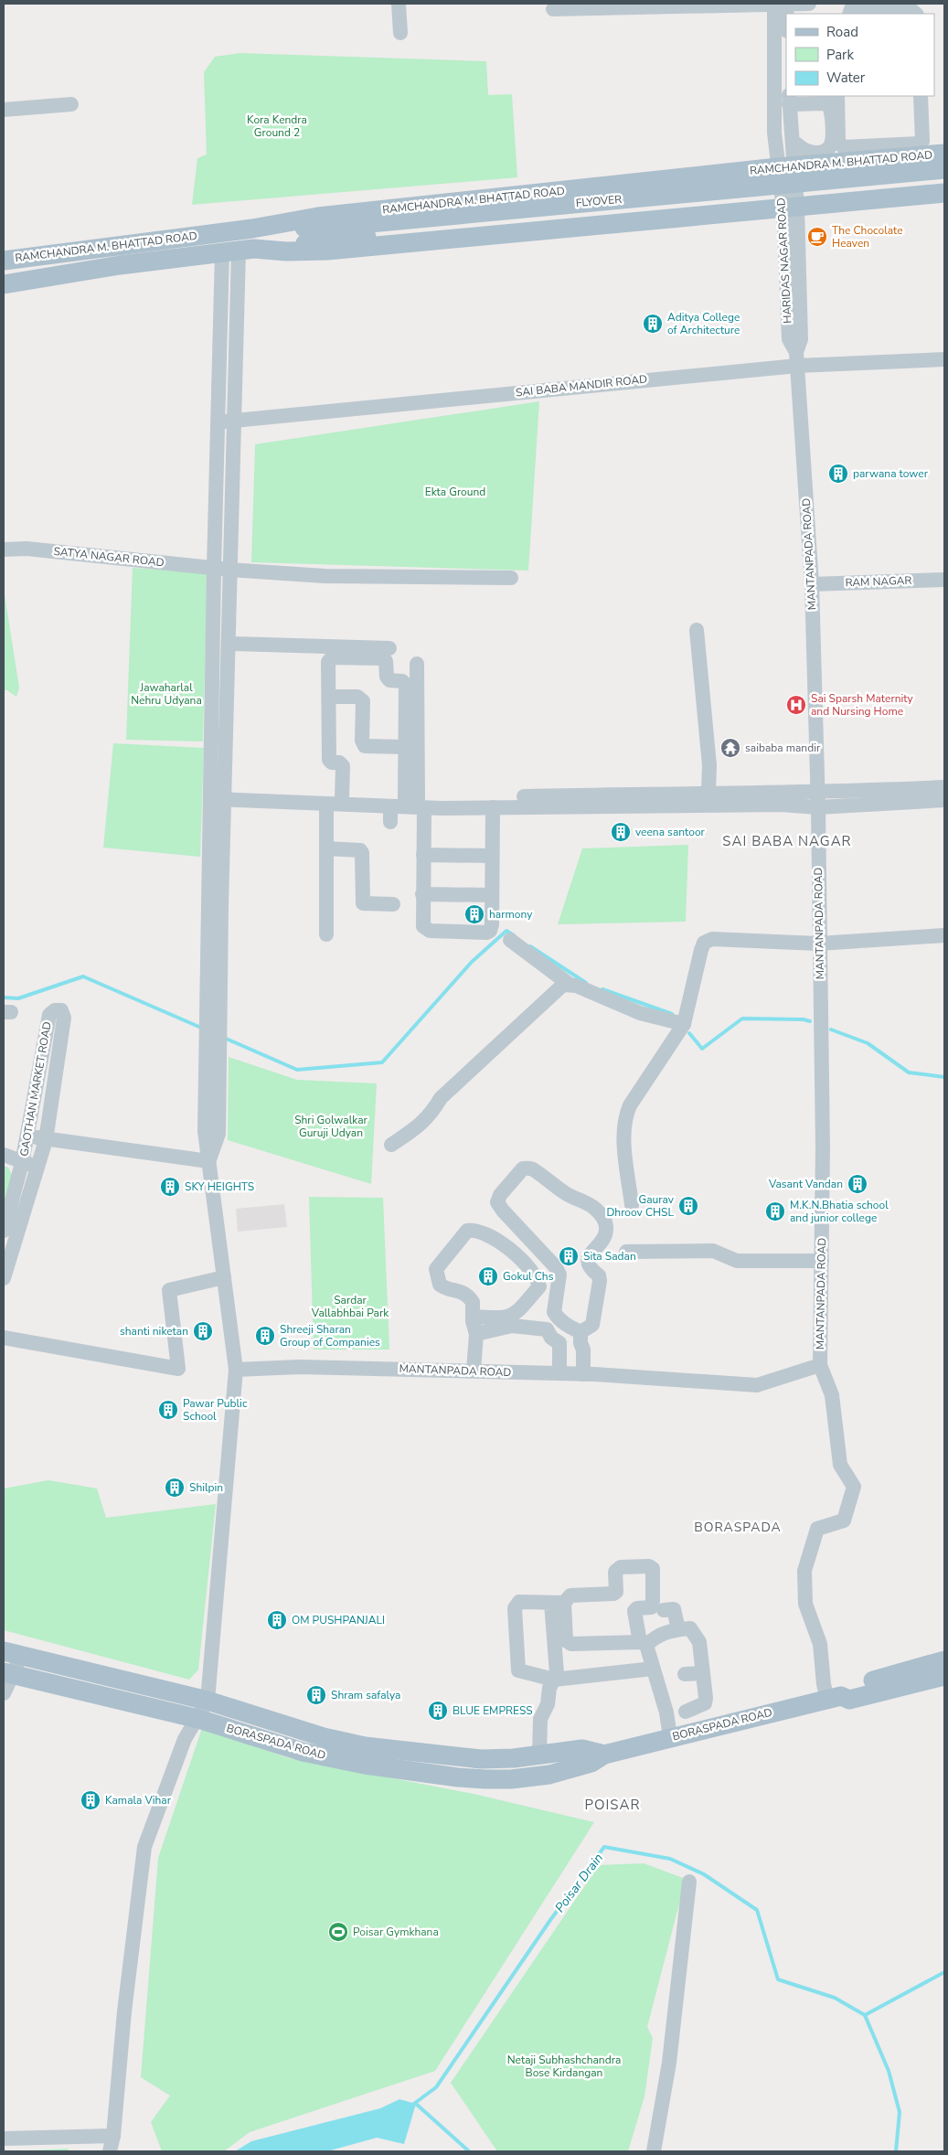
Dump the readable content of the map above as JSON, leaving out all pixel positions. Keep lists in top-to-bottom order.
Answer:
{
  "streets": {
    "main road": ["RAMCHANDRA M. BHATTAD ROAD", "FLYOVER", "BORASPADA ROAD"],
    "street": [
      "HARIDAS NAGAR ROAD",
      "SAI BABA MANDIR ROAD",
      "MANTANPADA ROAD",
      "SATYA NAGAR ROAD",
      "RAM NAGAR",
      "GAOTHAN MARKET ROAD"
    ]
  },
  "crossings": [
    ["RAMCHANDRA M. BHATTAD ROAD", "FLYOVER"],
    ["RAMCHANDRA M. BHATTAD ROAD", "HARIDAS NAGAR ROAD"],
    ["HARIDAS NAGAR ROAD", "SAI BABA MANDIR ROAD"],
    ["HARIDAS NAGAR ROAD", "MANTANPADA ROAD"],
    ["SAI BABA MANDIR ROAD", "MANTANPADA ROAD"],
    ["MANTANPADA ROAD", "RAM NAGAR"]
  ],
  "districts": ["SAI BABA NAGAR", "BORASPADA", "POISAR"],
  "water": ["Poisar Drain"],
  "parks": [
    "Kora Kendra Ground 2",
    "Ekta Ground",
    "Jawaharlal Nehru Udyana",
    "Shri Golwalkar Guruji Udyan",
    "Sardar Vallabhbai Park",
    "Netaji Subhashchandra Bose Kirdangan"
  ],
  "places": {
    "cafe": ["The Chocolate Heaven"],
    "building": [
      "Aditya College of Architecture",
      "parwana tower",
      "veena santoor",
      "harmony",
      "Vasant Vandan",
      "SKY HEIGHTS",
      "Gaurav Dhroov CHSL",
      "M.K.N.Bhatia school and junior college",
      "Sita Sadan",
      "Gokul Chs",
      "shanti niketan",
      "Shreeji Sharan Group of Companies",
      "Pawar Public School",
      "Shilpin",
      "OM PUSHPANJALI",
      "Shram safalya",
      "BLUE EMPRESS",
      "Kamala Vihar"
    ],
    "hospital": ["Sai Sparsh Maternity and Nursing Home"],
    "temple": ["saibaba mandir"],
    "sports": ["Poisar Gymkhana"]
  },
  "legend": ["Road", "Park", "Water"]
}
